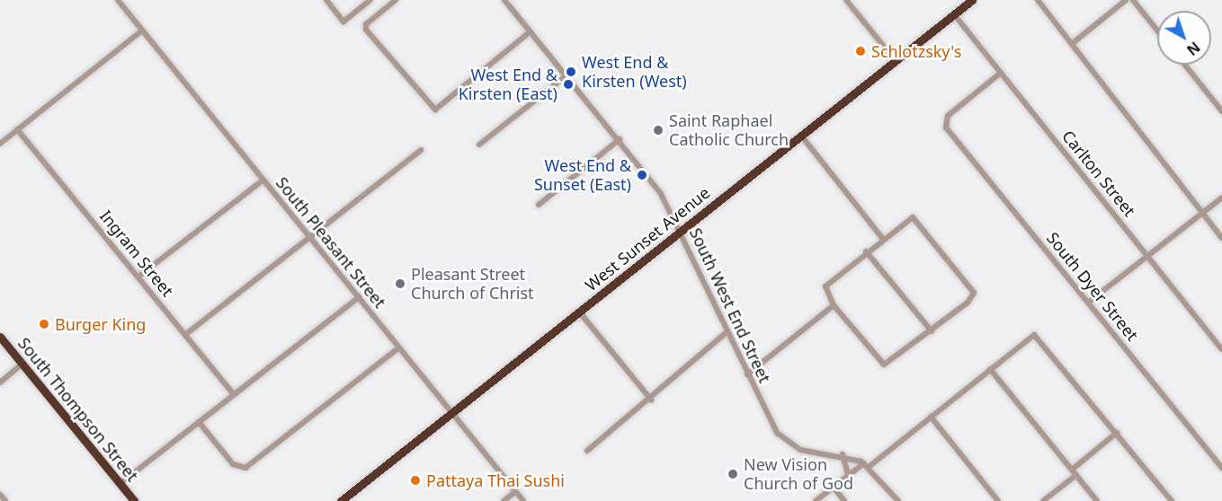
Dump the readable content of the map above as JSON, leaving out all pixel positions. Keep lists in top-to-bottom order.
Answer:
{
  "streets": {
    "highway": ["West Sunset Avenue", "South Thompson Street"],
    "street": [
      "Carlton Street",
      "South Pleasant Street",
      "Ingram Street",
      "South Dyer Street",
      "South West End Street"
    ]
  },
  "crossings": [
    ["Carlton Street", "West Sunset Avenue"],
    ["Carlton Street", "South Dyer Street"],
    ["West Sunset Avenue", "South Pleasant Street"],
    ["West Sunset Avenue", "South West End Street"]
  ],
  "places": [
    "Schlotzsky's",
    "West End & Kirsten (West)",
    "West End & Kirsten (East)",
    "Saint Raphael Catholic Church",
    "West End & Sunset (East)",
    "Pleasant Street Church of Christ",
    "Burger King",
    "New Vision Church of God",
    "Pattaya Thai Sushi"
  ],
  "north": "bottom right"
}
